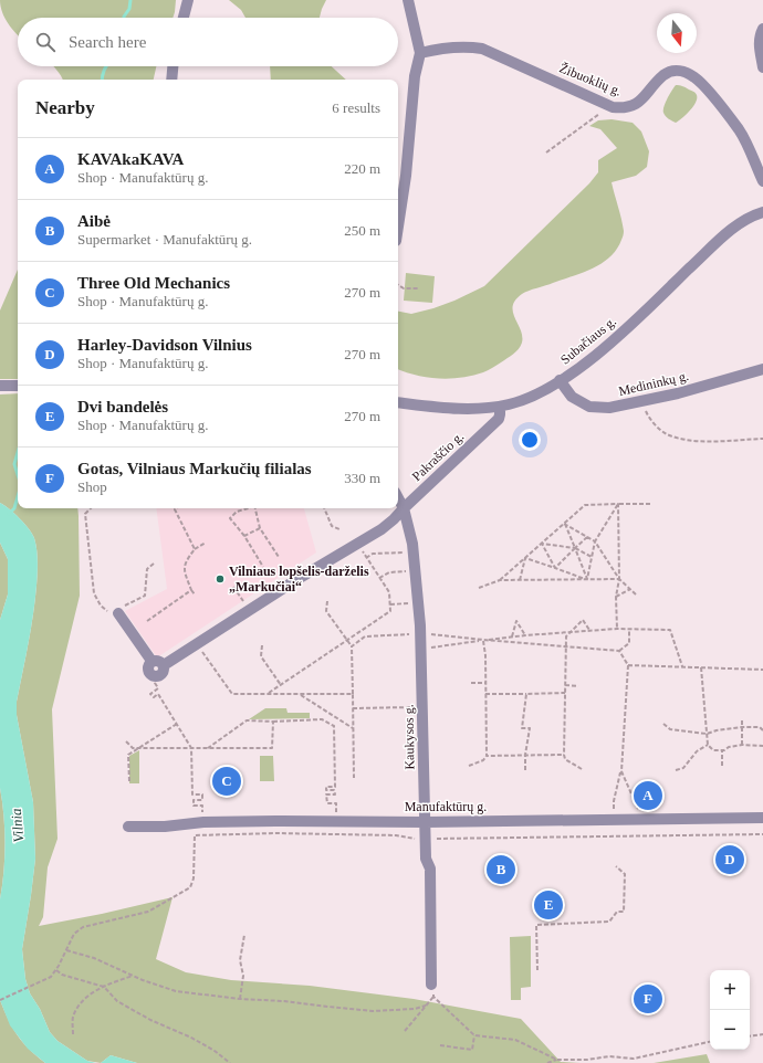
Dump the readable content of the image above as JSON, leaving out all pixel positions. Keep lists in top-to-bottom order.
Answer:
{
  "streets": {
    "street": [
      "Žibuoklių g.",
      "Subačiaus g.",
      "Medininkų g.",
      "Pakraščio g.",
      "Kaukysos g.",
      "Manufaktūrų g."
    ]
  },
  "crossings": [
    ["Subačiaus g.", "Medininkų g."],
    ["Subačiaus g.", "Pakraščio g."],
    ["Pakraščio g.", "Kaukysos g."],
    ["Kaukysos g.", "Manufaktūrų g."]
  ],
  "water": ["Vilnia"],
  "places": ["Vilniaus lopšelis-darželis „Markučiai“"],
  "north": "bottom",
  "page": {
    "search": "Search here",
    "heading": ["Nearby", "6 results"],
    "list": [
      {
        "mark": "A",
        "name": "KAVAkaKAVA",
        "note": "Shop · Manufaktūrų g.",
        "value": "220 m"
      },
      {
        "mark": "B",
        "name": "Aibė",
        "note": "Supermarket · Manufaktūrų g.",
        "value": "250 m"
      },
      {
        "mark": "C",
        "name": "Three Old Mechanics",
        "note": "Shop · Manufaktūrų g.",
        "value": "270 m"
      },
      {
        "mark": "D",
        "name": "Harley-Davidson Vilnius",
        "note": "Shop · Manufaktūrų g.",
        "value": "270 m"
      },
      {
        "mark": "E",
        "name": "Dvi bandelės",
        "note": "Shop · Manufaktūrų g.",
        "value": "270 m"
      },
      {
        "mark": "F",
        "name": "Gotas, Vilniaus Markučių filialas",
        "note": "Shop",
        "value": "330 m"
      }
    ],
    "pins": [
      "C",
      "A",
      "D",
      "B",
      "E",
      "F"
    ],
    "map_buttons": ["+", "−"]
  }
}
